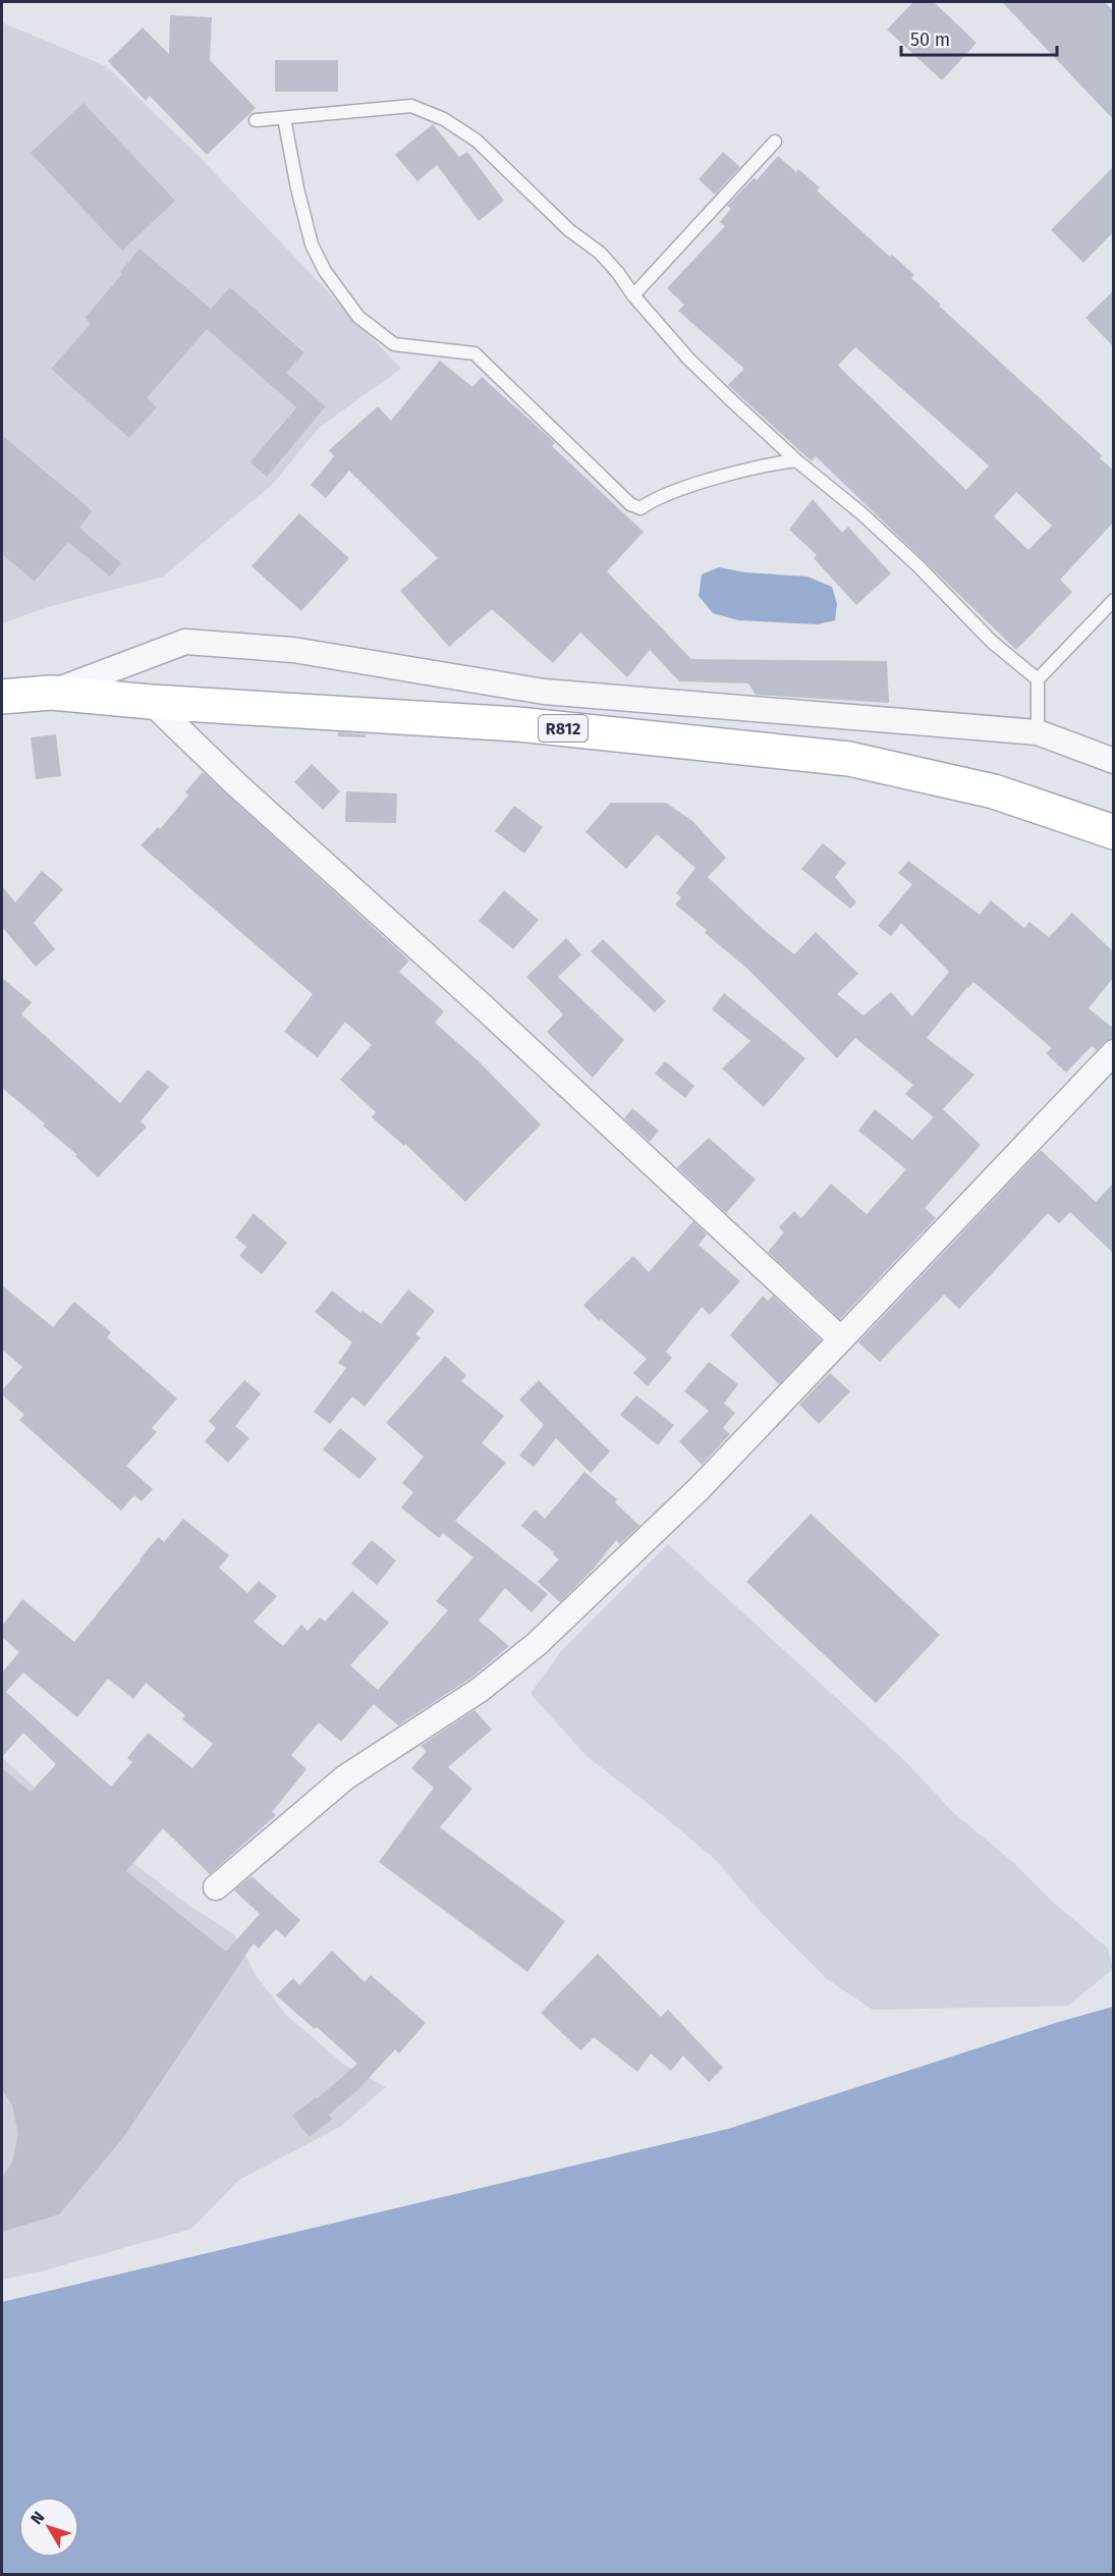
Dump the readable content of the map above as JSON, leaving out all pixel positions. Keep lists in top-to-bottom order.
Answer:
{
  "streets": {
    "main road": ["R812"]
  },
  "scale_bar": "50 m",
  "north": "top left"
}
